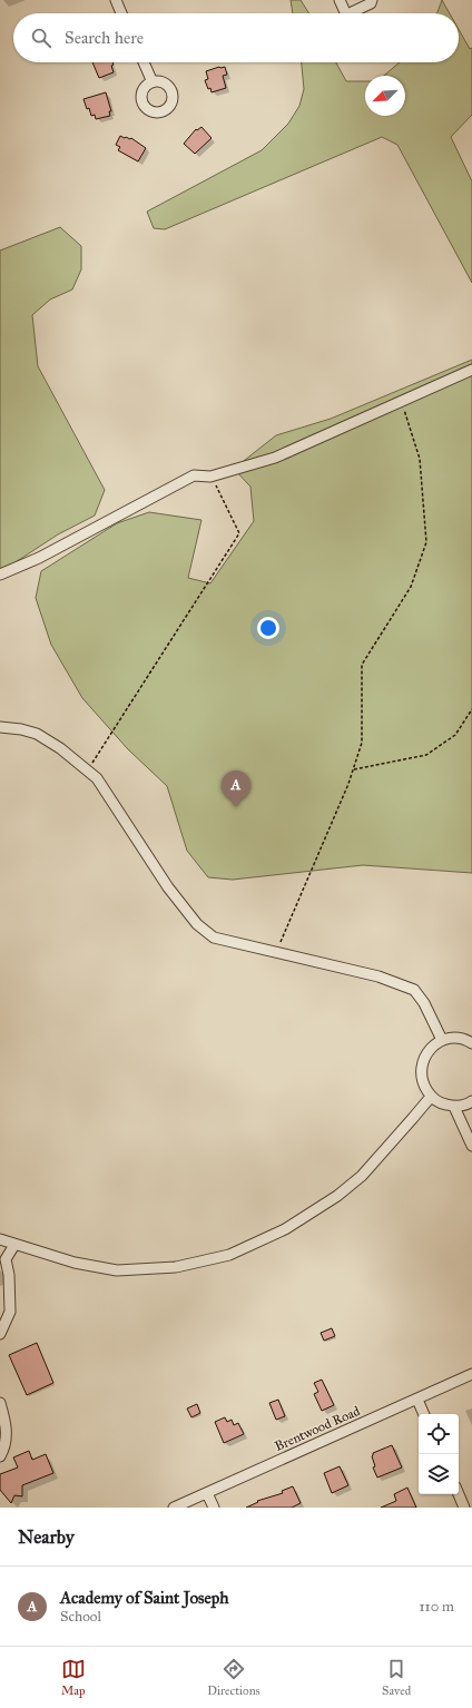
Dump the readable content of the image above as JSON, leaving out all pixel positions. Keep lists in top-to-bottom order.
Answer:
{
  "streets": {
    "street": ["Brentwood Road"]
  },
  "north": "bottom left",
  "page": {
    "search": "Search here",
    "pins": "A",
    "heading": "Nearby",
    "list": [
      {
        "mark": "A",
        "name": "Academy of Saint Joseph",
        "note": "School",
        "value": "110 m"
      }
    ],
    "nav": ["Map", "Directions", "Saved"]
  }
}
